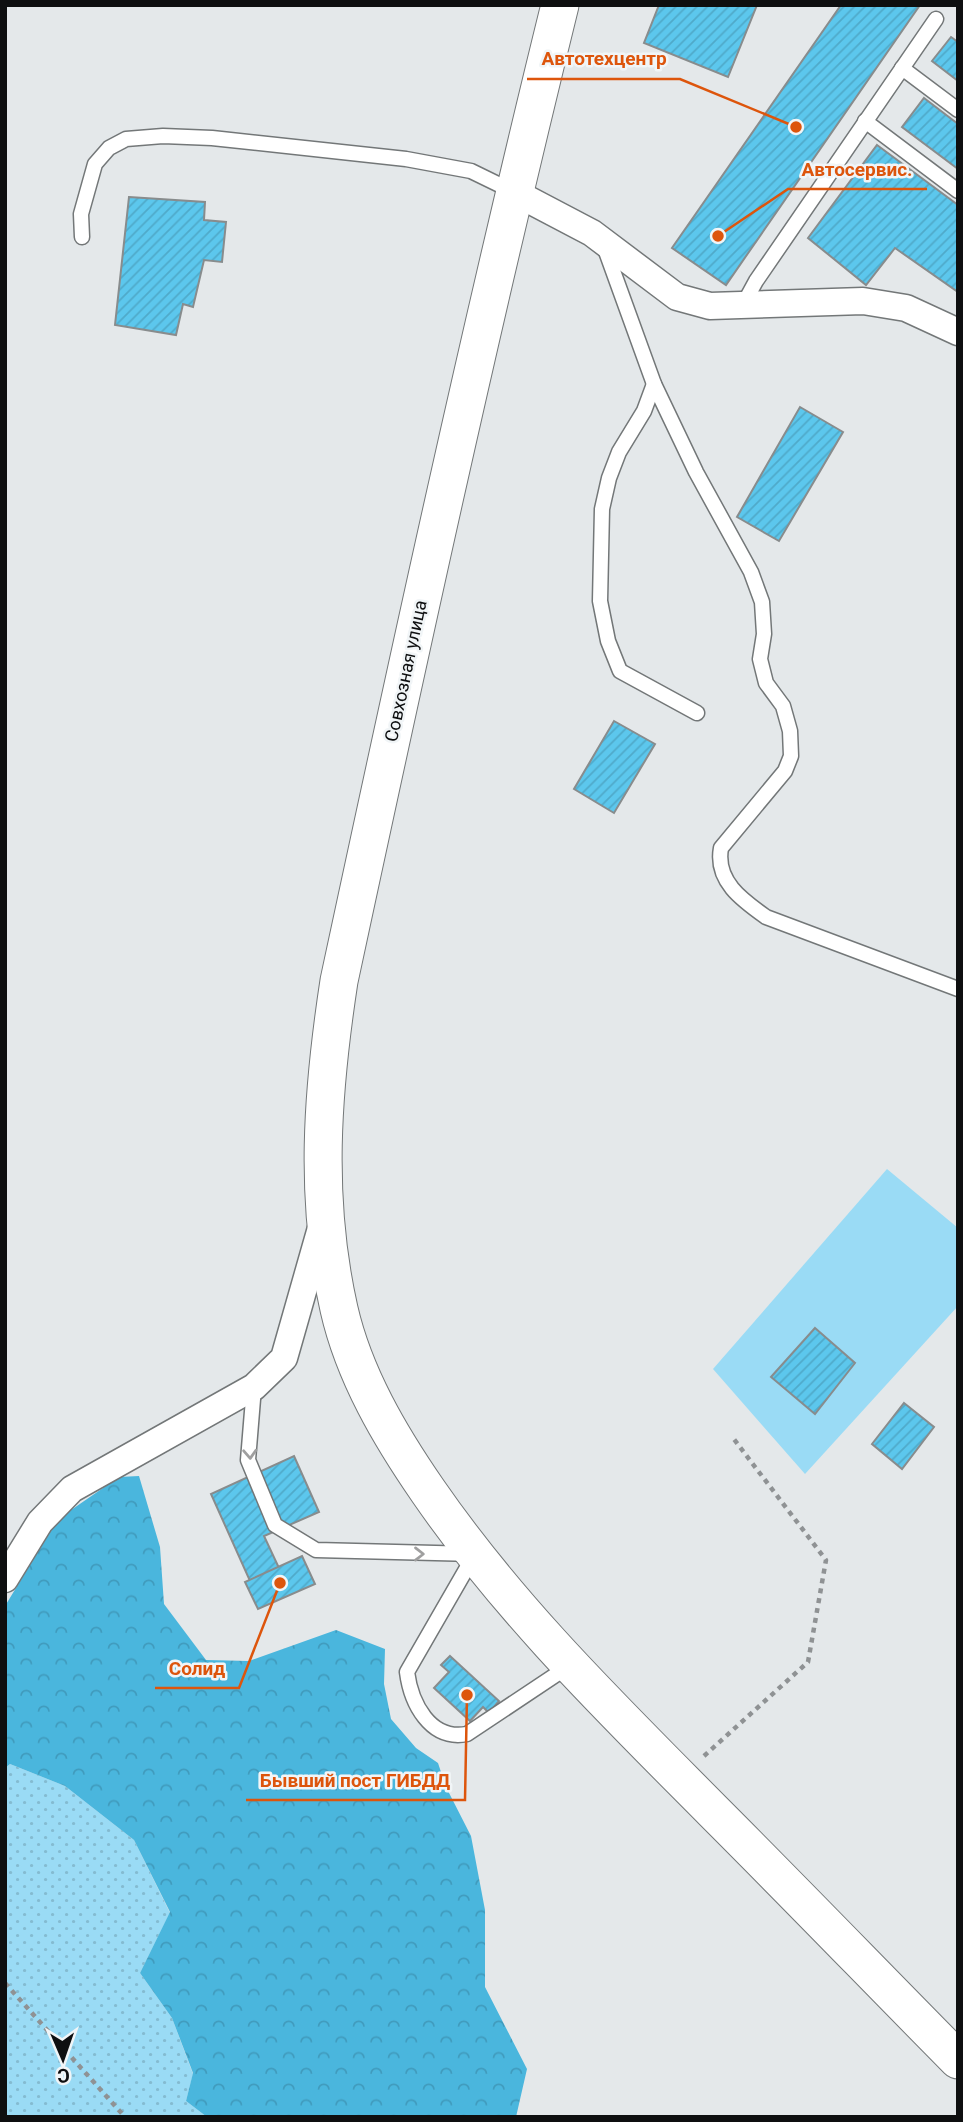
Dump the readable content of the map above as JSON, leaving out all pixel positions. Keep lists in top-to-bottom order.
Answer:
{
  "streets": {
    "main road": ["Совхозная улица"]
  },
  "places": [
    "Автотехцентр",
    "Автосервис.",
    "Солид",
    "Бывший пост ГИБДД"
  ],
  "north": "bottom"
}
